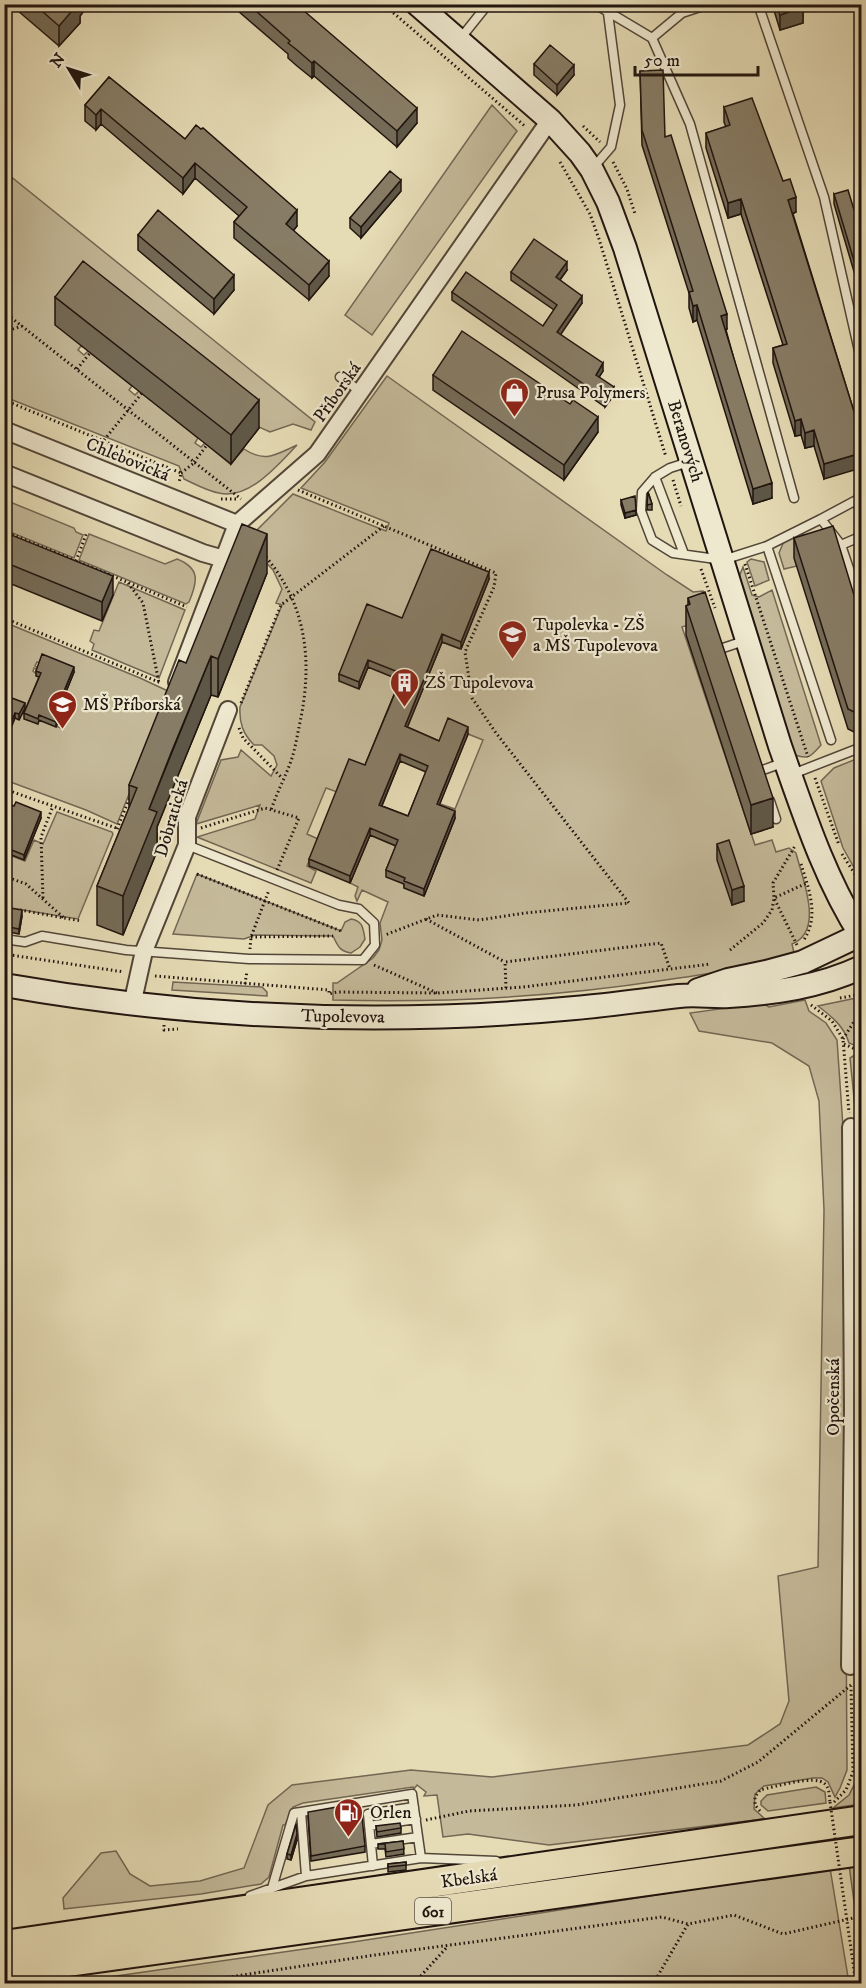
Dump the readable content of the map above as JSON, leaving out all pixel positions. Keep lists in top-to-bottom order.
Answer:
{
  "streets": {
    "highway": ["Kbelská", "601"],
    "main road": ["Beranových", "Tupolevova"],
    "street": [
      "Příborská",
      "Chlebovická",
      "Dobratická",
      "Opočenská"
    ]
  },
  "crossings": [
    ["Příborská", "Beranových"],
    ["Příborská", "Chlebovická"],
    ["Beranových", "Tupolevova"],
    ["Dobratická", "Tupolevova"]
  ],
  "places": {
    "shop": ["Prusa Polymers"],
    "school or university": ["Tupolevka - ZŠ a MŠ Tupolevova", "MŠ Příborská"],
    "building": ["ZŠ Tupolevova"],
    "fuel station": ["Orlen"]
  },
  "scale_bar": "50 m",
  "north": "top left"
}
